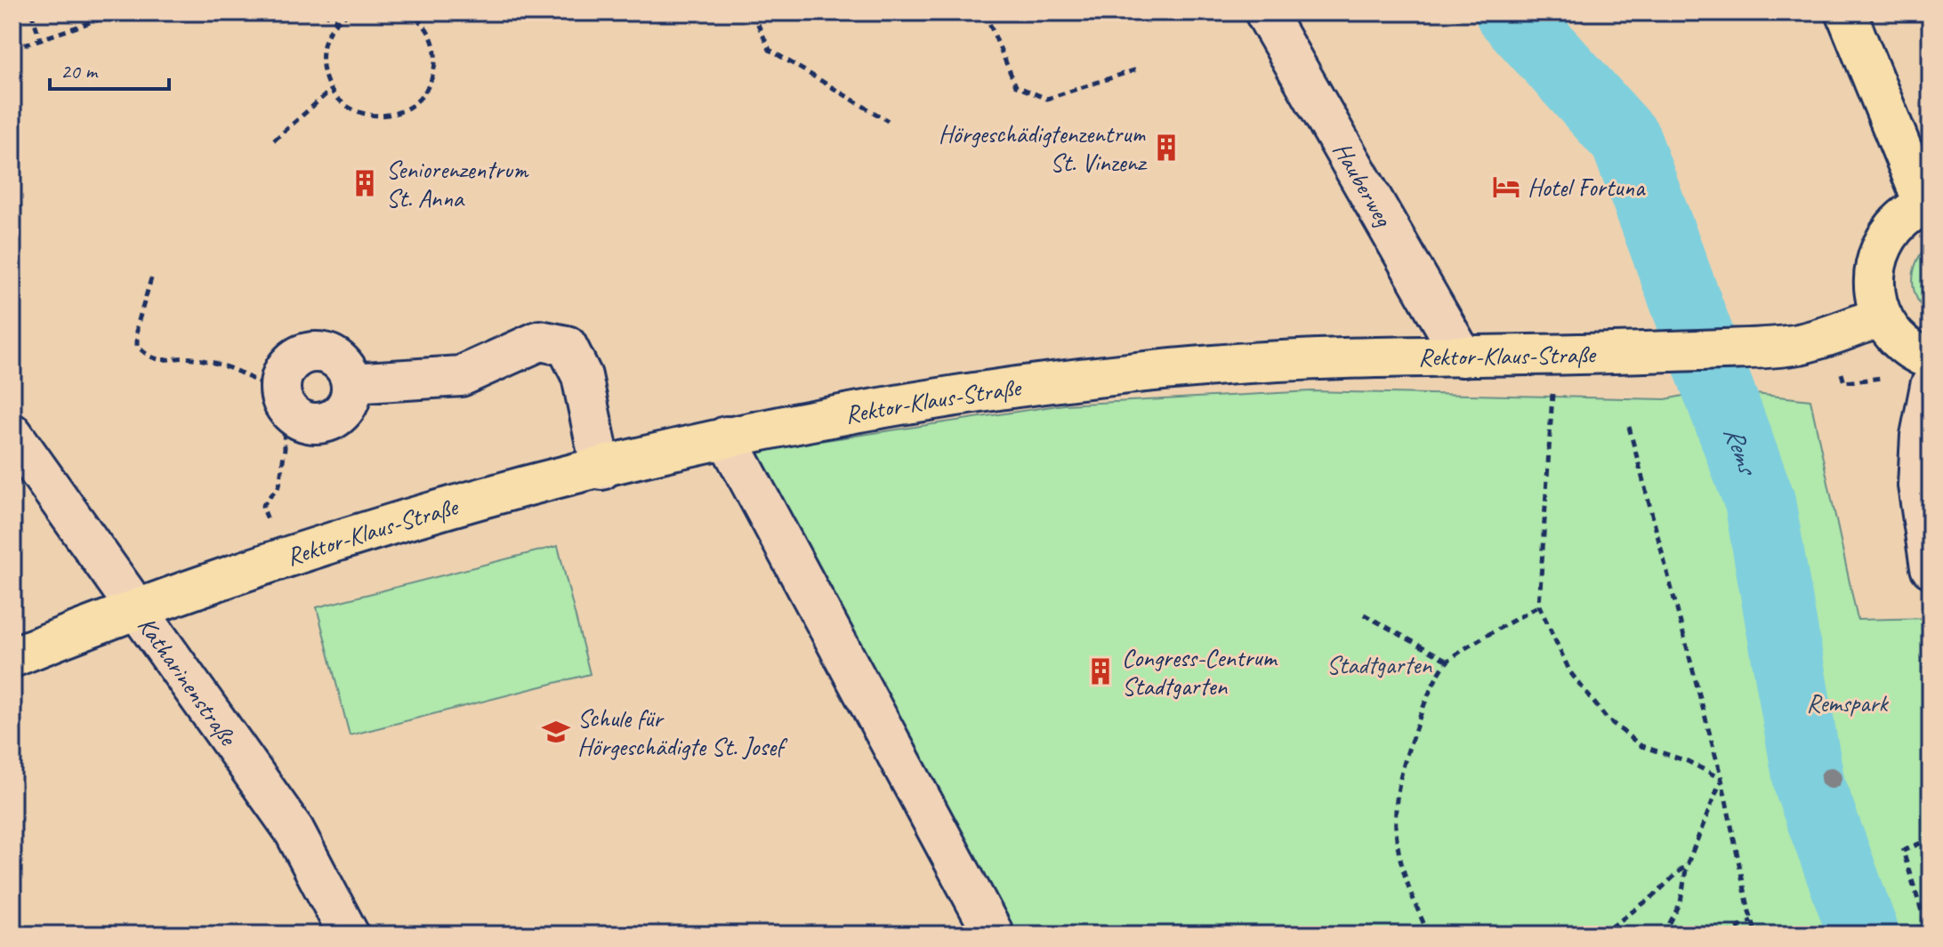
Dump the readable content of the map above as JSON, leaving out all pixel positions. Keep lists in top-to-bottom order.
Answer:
{
  "streets": {
    "main road": ["Rektor-Klaus-Straße"],
    "street": ["Hauberweg", "Katharinenstraße"]
  },
  "crossings": [
    ["Hauberweg", "Rektor-Klaus-Straße"],
    ["Rektor-Klaus-Straße", "Katharinenstraße"]
  ],
  "water": ["Rems"],
  "parks": ["Stadtgarten", "Remspark"],
  "places": {
    "building": ["Hörgeschädigtenzentrum St. Vinzenz", "Seniorenzentrum St. Anna", "Congress-Centrum Stadtgarten"],
    "hotel": ["Hotel Fortuna"],
    "school or university": ["Schule für Hörgeschädigte St. Josef"]
  },
  "scale_bar": "20 m"
}
